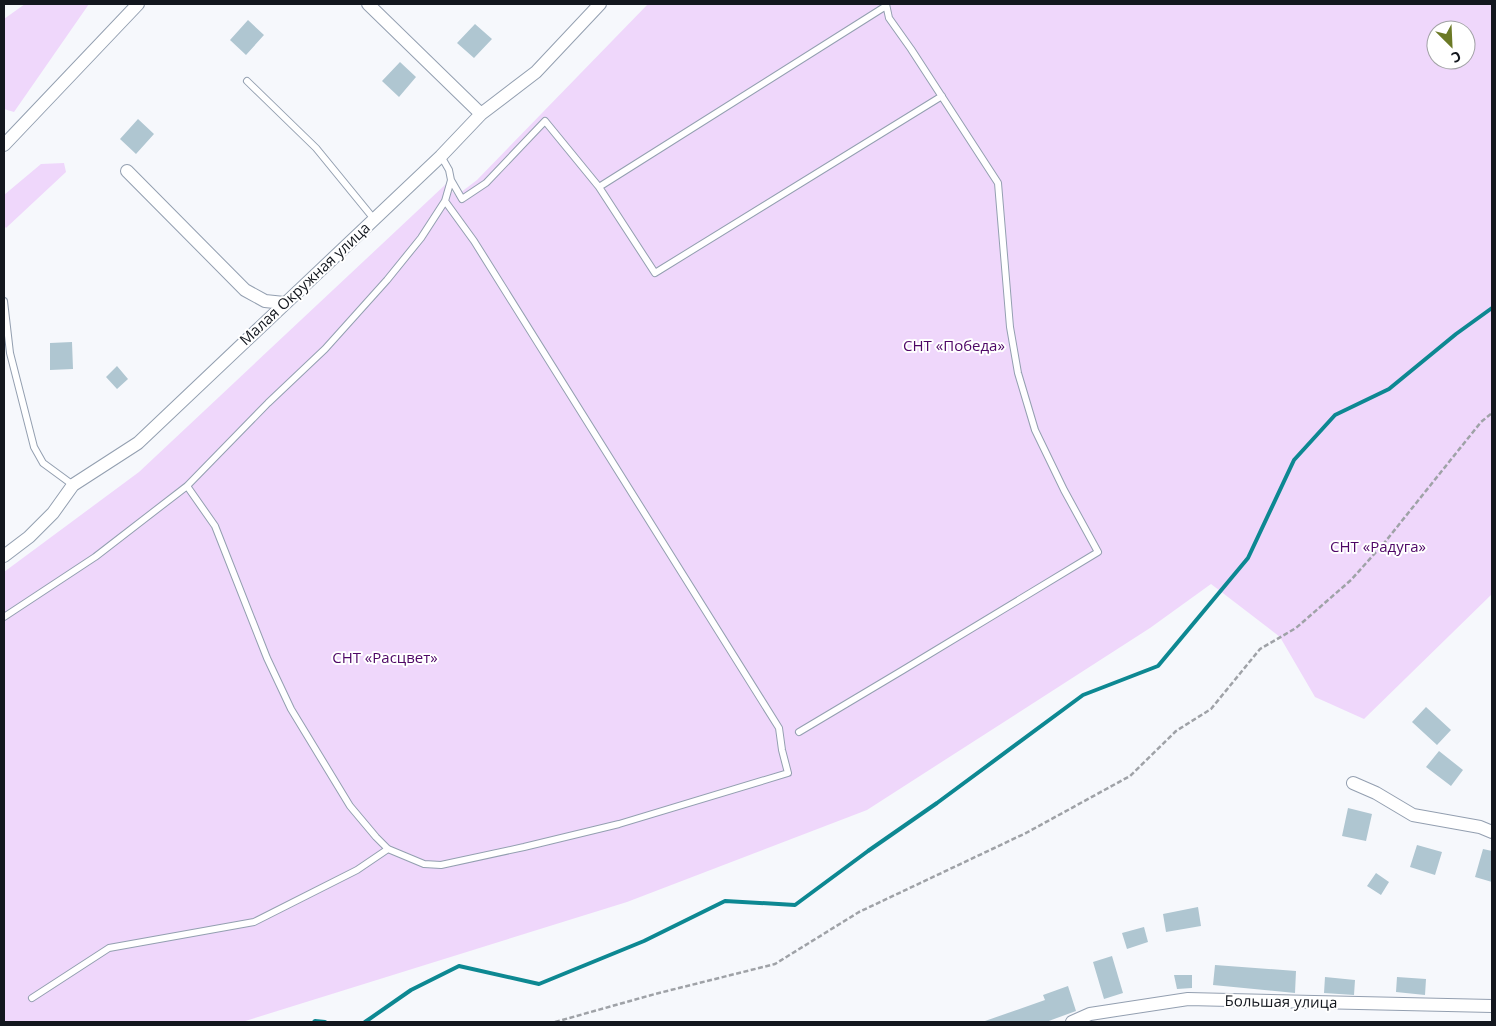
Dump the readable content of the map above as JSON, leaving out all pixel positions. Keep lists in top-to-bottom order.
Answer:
{
  "streets": {
    "street": ["Малая Окружная улица", "Большая улица"]
  },
  "parks": ["СНТ «Победа»", "СНТ «Радуга»", "СНТ «Расцвет»"],
  "north": "bottom right"
}
